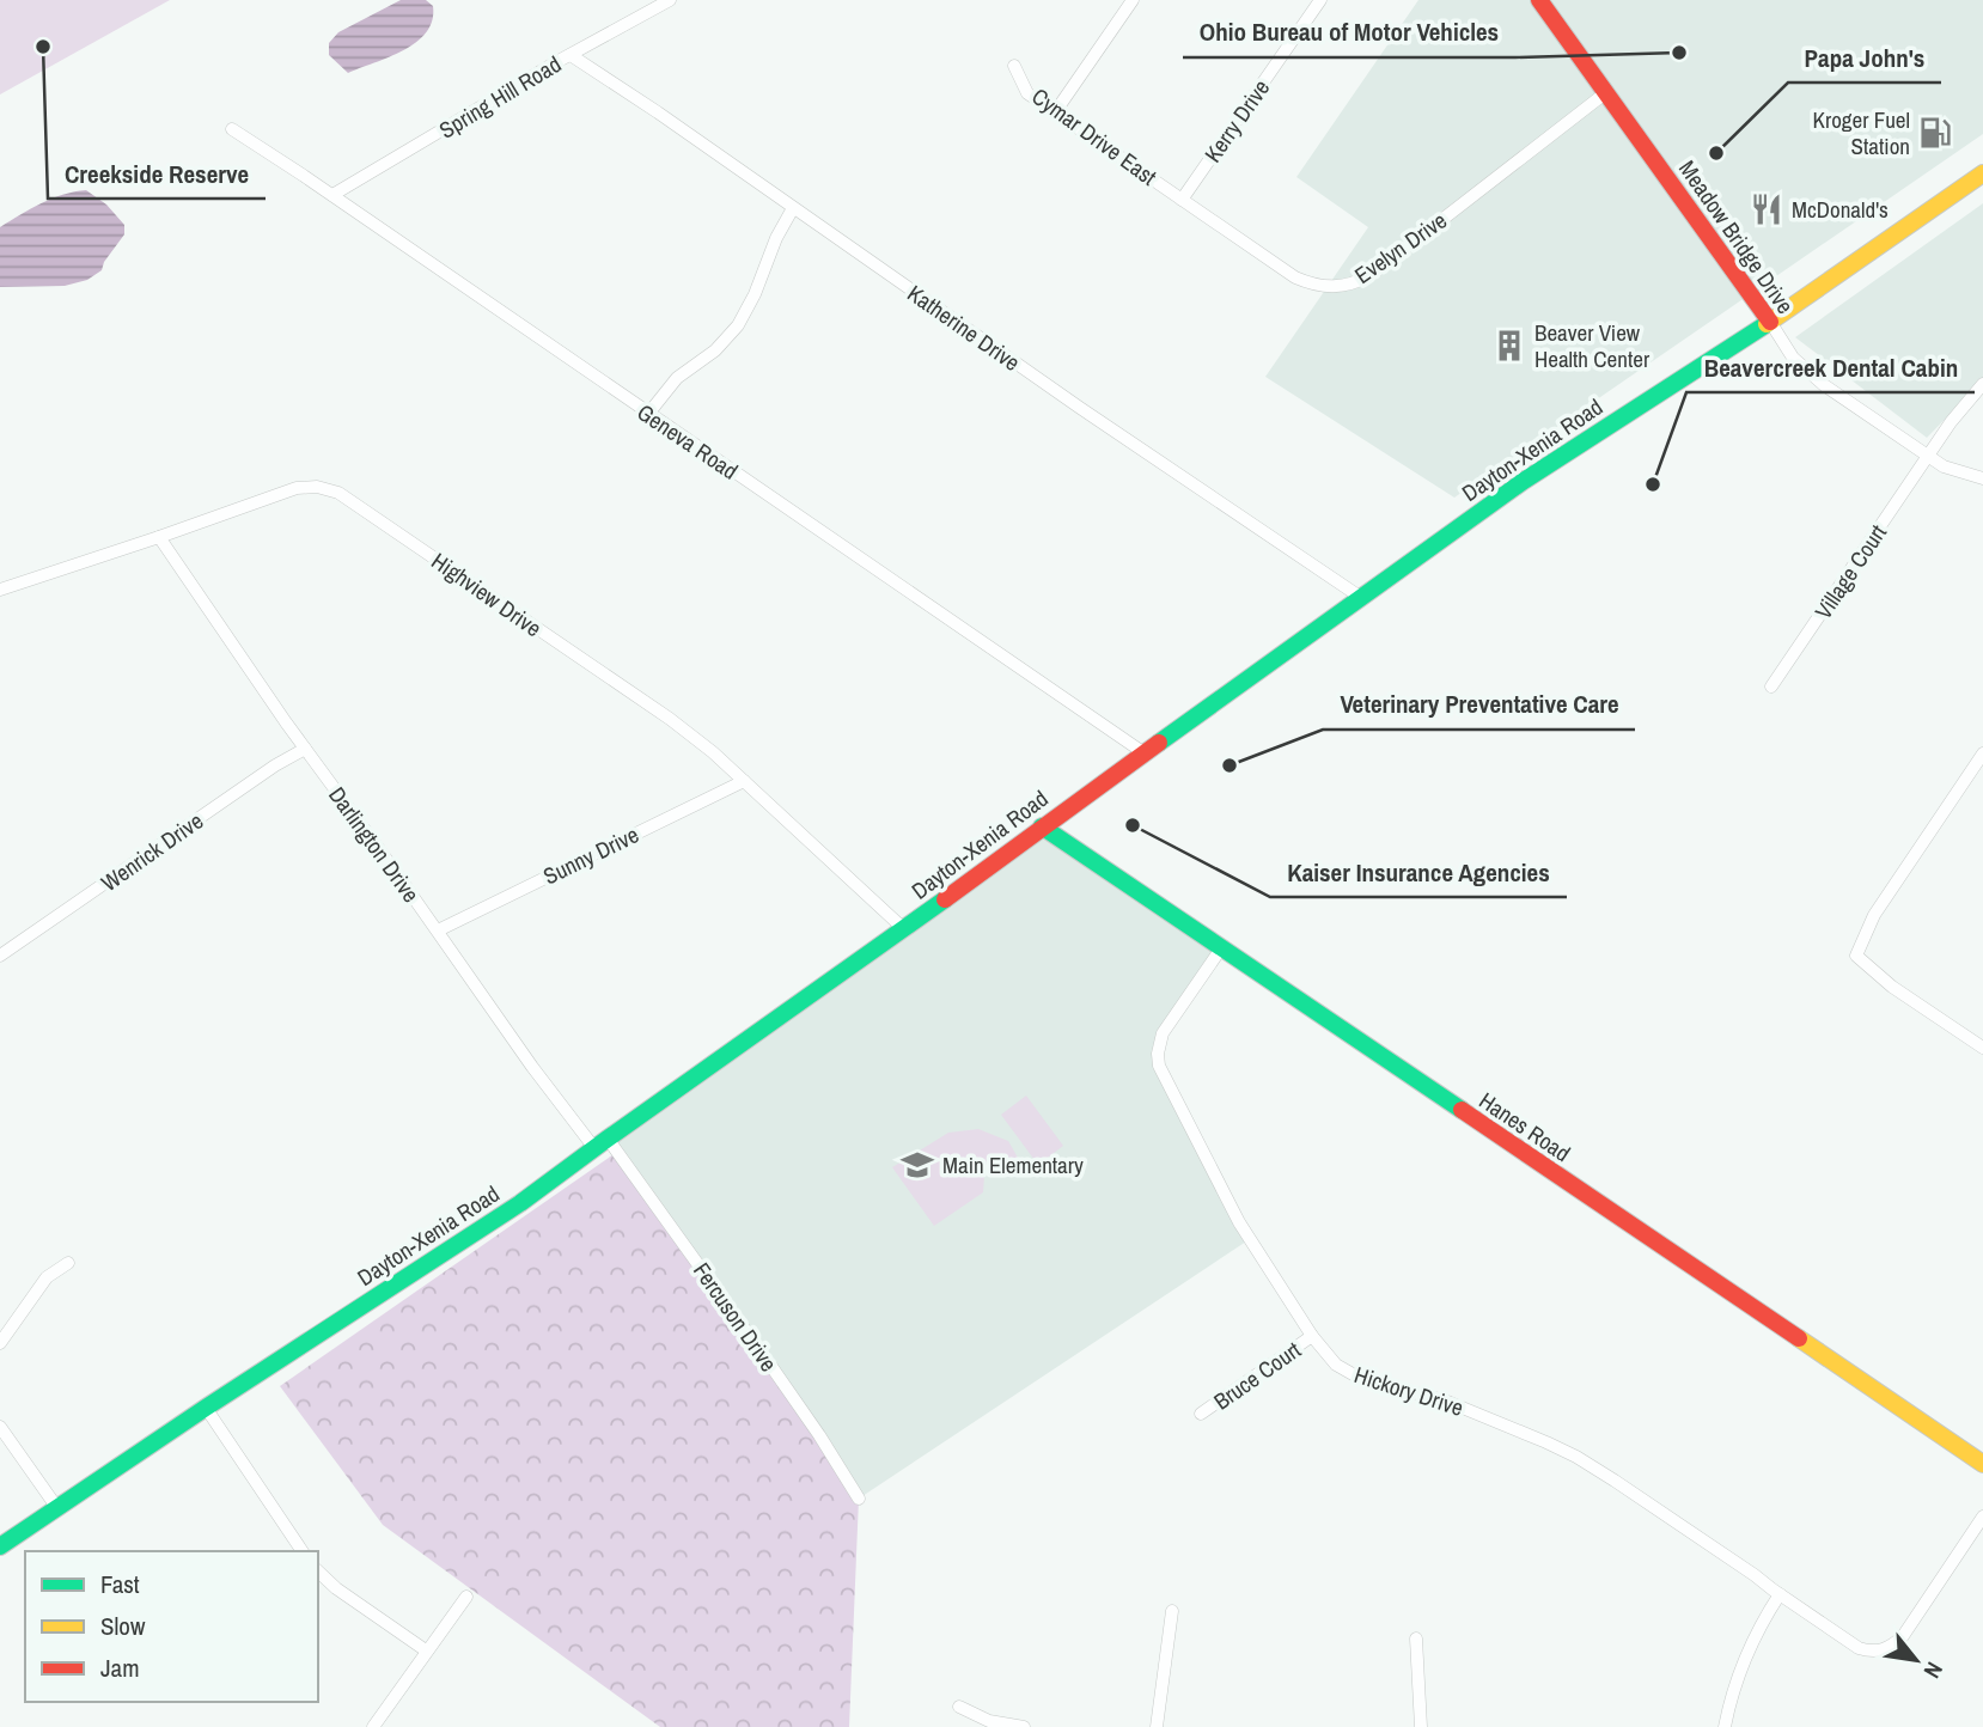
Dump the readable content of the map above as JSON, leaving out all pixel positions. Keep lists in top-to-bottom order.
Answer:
{
  "streets": {
    "main road": ["Meadow Bridge Drive", "Dayton-Xenia Road", "Hanes Road"],
    "street": [
      "Spring Hill Road",
      "Kerry Drive",
      "Cymar Drive East",
      "Evelyn Drive",
      "Katherine Drive",
      "Geneva Road",
      "Village Court",
      "Highview Drive",
      "Darlington Drive",
      "Wenrick Drive",
      "Sunny Drive",
      "Fercuson Drive",
      "Bruce Court",
      "Hickory Drive"
    ]
  },
  "crossings": [
    ["Spring Hill Road", "Katherine Drive"],
    ["Spring Hill Road", "Geneva Road"],
    ["Kerry Drive", "Cymar Drive East"],
    ["Kerry Drive", "Evelyn Drive"],
    ["Cymar Drive East", "Evelyn Drive"],
    ["Meadow Bridge Drive", "Evelyn Drive"],
    ["Meadow Bridge Drive", "Dayton-Xenia Road"],
    ["Meadow Bridge Drive", "Village Court"],
    ["Katherine Drive", "Dayton-Xenia Road"],
    ["Geneva Road", "Dayton-Xenia Road"],
    ["Dayton-Xenia Road", "Highview Drive"],
    ["Dayton-Xenia Road", "Darlington Drive"],
    ["Dayton-Xenia Road", "Hanes Road"],
    ["Dayton-Xenia Road", "Fercuson Drive"],
    ["Highview Drive", "Darlington Drive"],
    ["Highview Drive", "Sunny Drive"],
    ["Darlington Drive", "Wenrick Drive"],
    ["Darlington Drive", "Sunny Drive"],
    ["Darlington Drive", "Fercuson Drive"],
    ["Hanes Road", "Hickory Drive"],
    ["Bruce Court", "Hickory Drive"]
  ],
  "places": {
    "other": [
      "Creekside Reserve",
      "Ohio Bureau of Motor Vehicles",
      "Papa John's",
      "Beavercreek Dental Cabin",
      "Veterinary Preventative Care",
      "Kaiser Insurance Agencies"
    ],
    "fuel station": ["Kroger Fuel Station"],
    "restaurant": ["McDonald's"],
    "building": ["Beaver View Health Center"],
    "school or university": ["Main Elementary"]
  },
  "legend": ["Fast", "Slow", "Jam"],
  "north": "bottom right"
}
